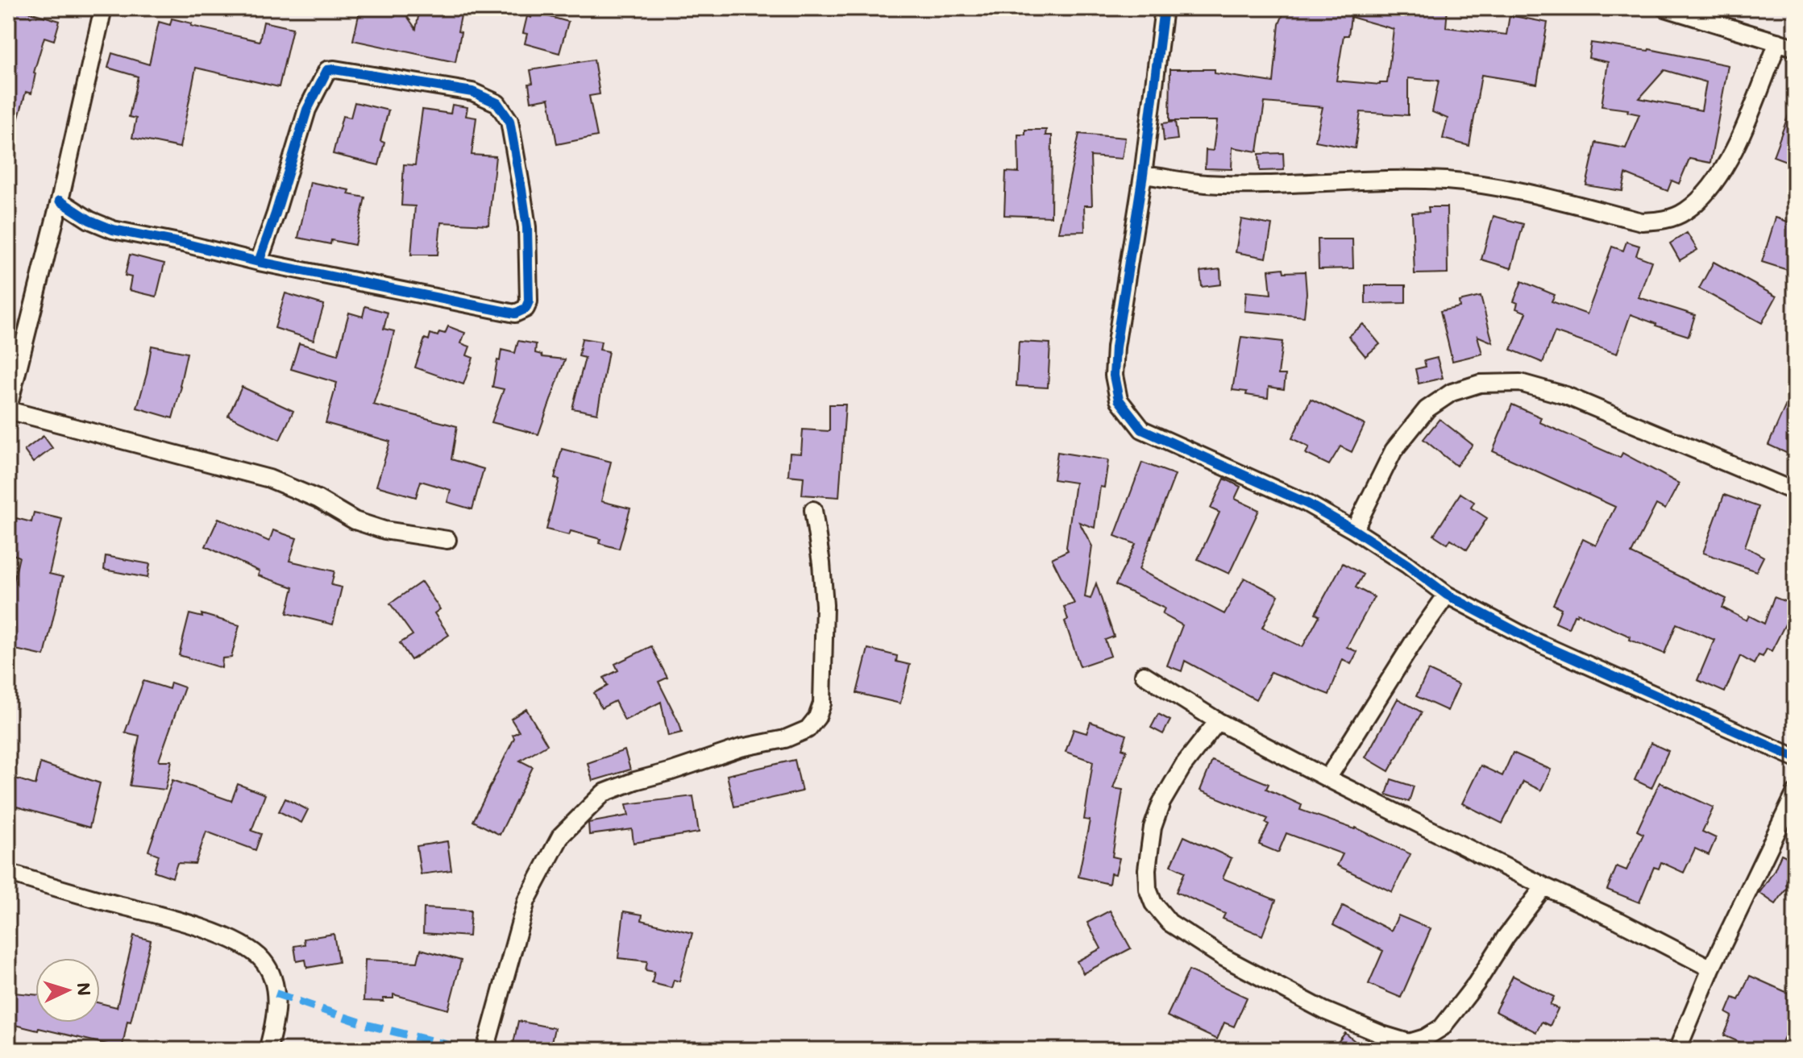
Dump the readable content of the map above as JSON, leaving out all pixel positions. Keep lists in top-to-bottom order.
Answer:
{
  "north": "right"
}
